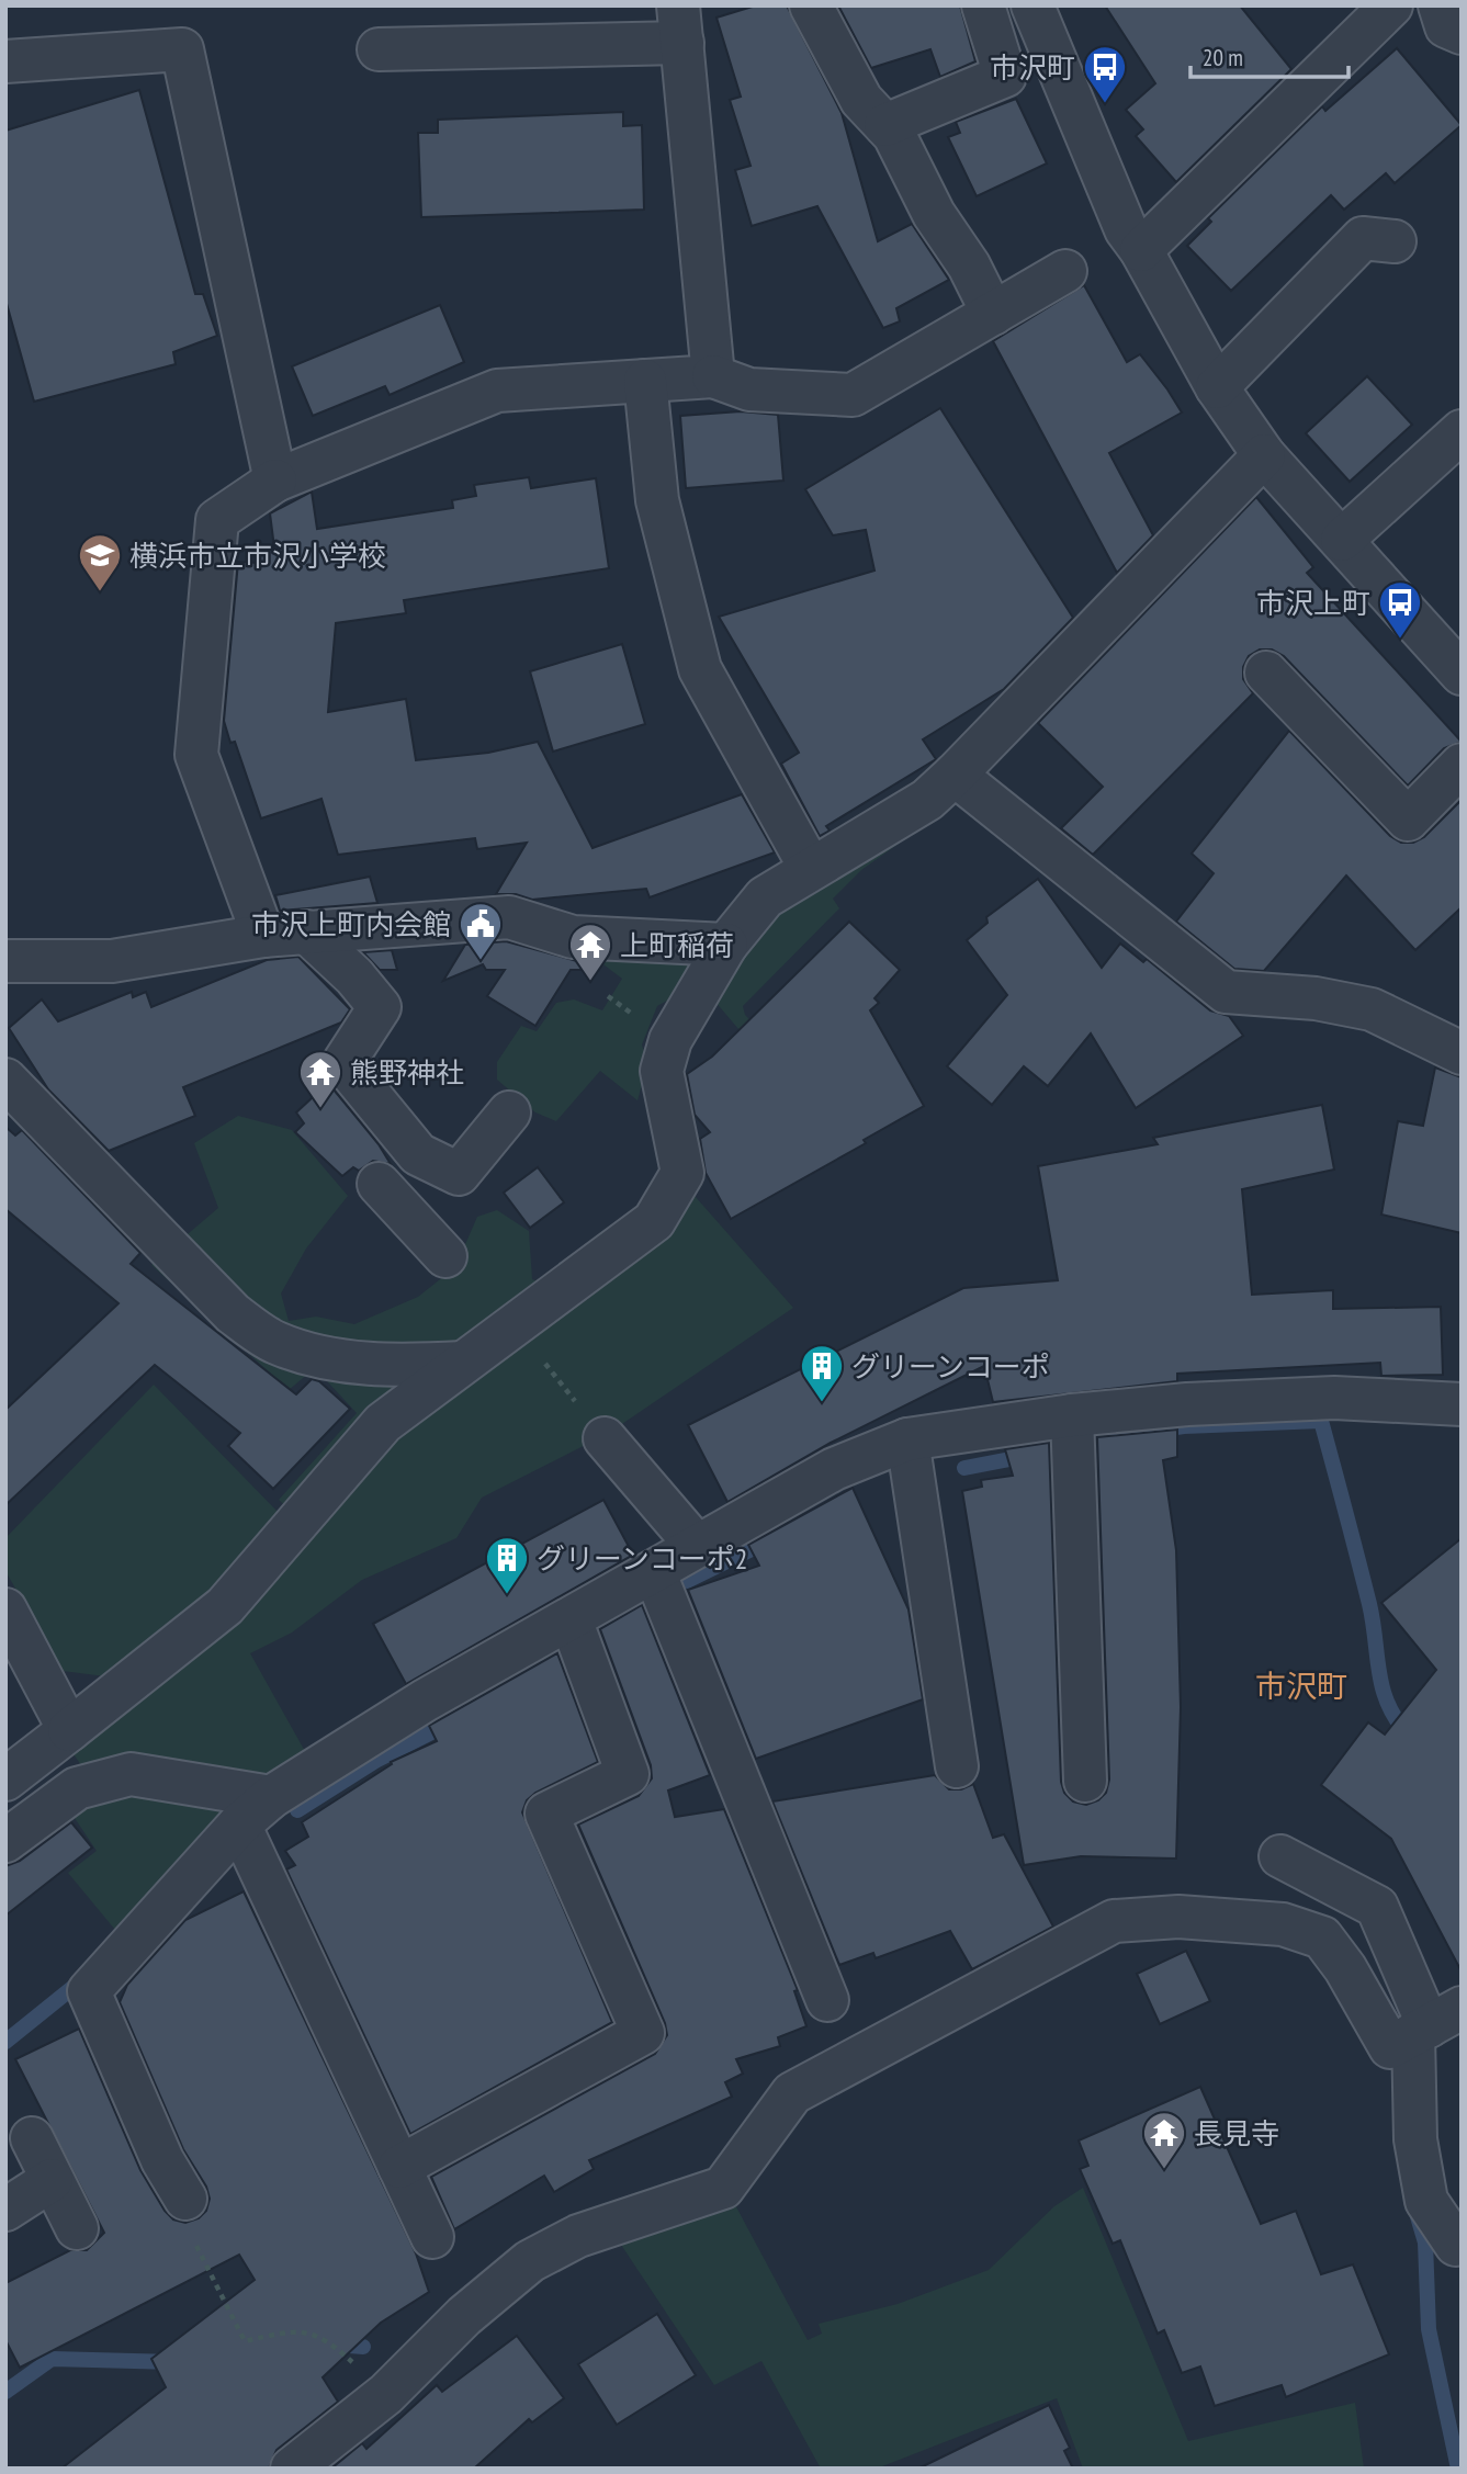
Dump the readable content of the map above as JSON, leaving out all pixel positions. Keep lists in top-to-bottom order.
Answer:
{
  "districts": ["市沢町"],
  "places": {
    "bus stop": ["市沢町", "市沢上町"],
    "school or university": ["横浜市立市沢小学校"],
    "public building": ["市沢上町内会館"],
    "temple": ["上町稲荷", "熊野神社", "長見寺"],
    "building": ["グリーンコーポ", "グリーンコーポ2"]
  },
  "scale_bar": "20 m"
}
